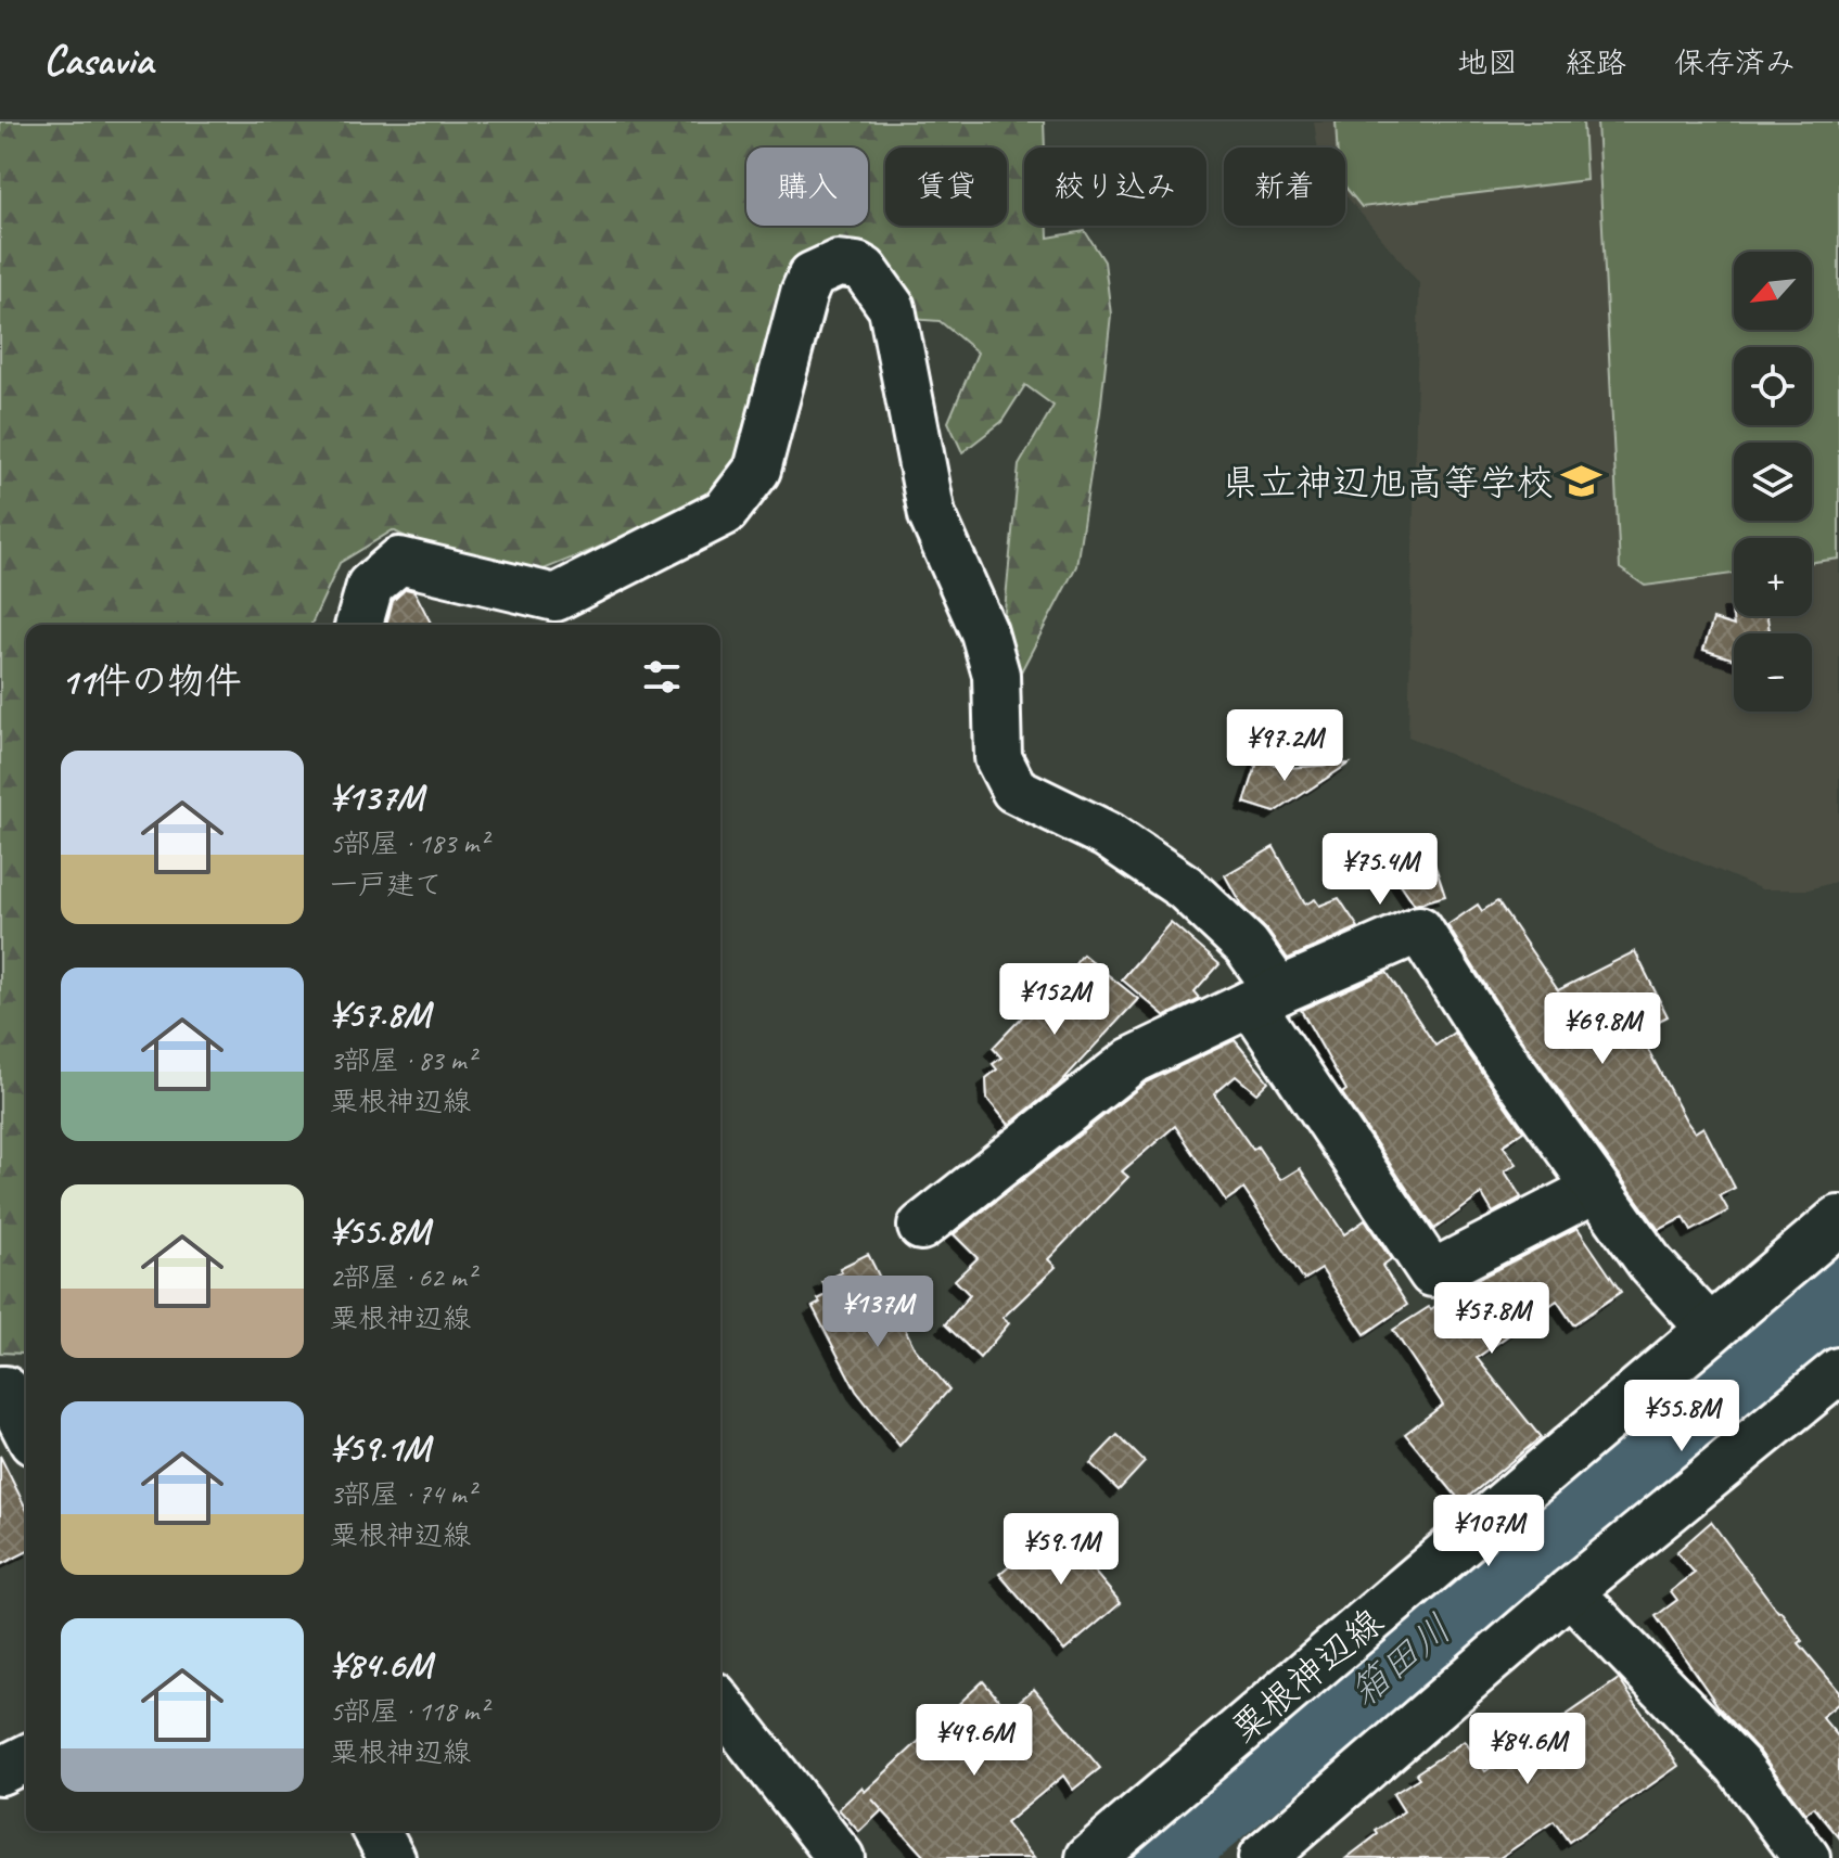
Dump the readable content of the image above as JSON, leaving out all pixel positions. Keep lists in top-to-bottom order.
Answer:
{
  "streets": {
    "main road": ["粟根神辺線"]
  },
  "water": ["箱田川"],
  "places": {
    "school or university": ["県立神辺旭高等学校"]
  },
  "north": "bottom left",
  "page": {
    "header": "Casavia",
    "nav": ["地図", "経路", "保存済み"],
    "chip": [
      "購入",
      "賃貸",
      "絞り込み",
      "新着"
    ],
    "map_buttons": ["+", "−"],
    "heading": "11件の物件",
    "price": [
      "¥97.2M",
      "¥75.4M",
      "¥152M",
      "¥69.8M",
      "¥137M",
      "¥57.8M",
      "¥55.8M",
      "¥107M",
      "¥59.1M",
      "¥49.6M",
      "¥84.6M"
    ],
    "list": [
      {
        "name": "¥137M",
        "note": "5部屋 · 183 m² · 一戸建て"
      },
      {
        "name": "¥57.8M",
        "note": "3部屋 · 83 m² · 粟根神辺線"
      },
      {
        "name": "¥55.8M",
        "note": "2部屋 · 62 m² · 粟根神辺線"
      },
      {
        "name": "¥59.1M",
        "note": "3部屋 · 74 m² · 粟根神辺線"
      },
      {
        "name": "¥84.6M",
        "note": "5部屋 · 118 m² · 粟根神辺線"
      }
    ]
  }
}
